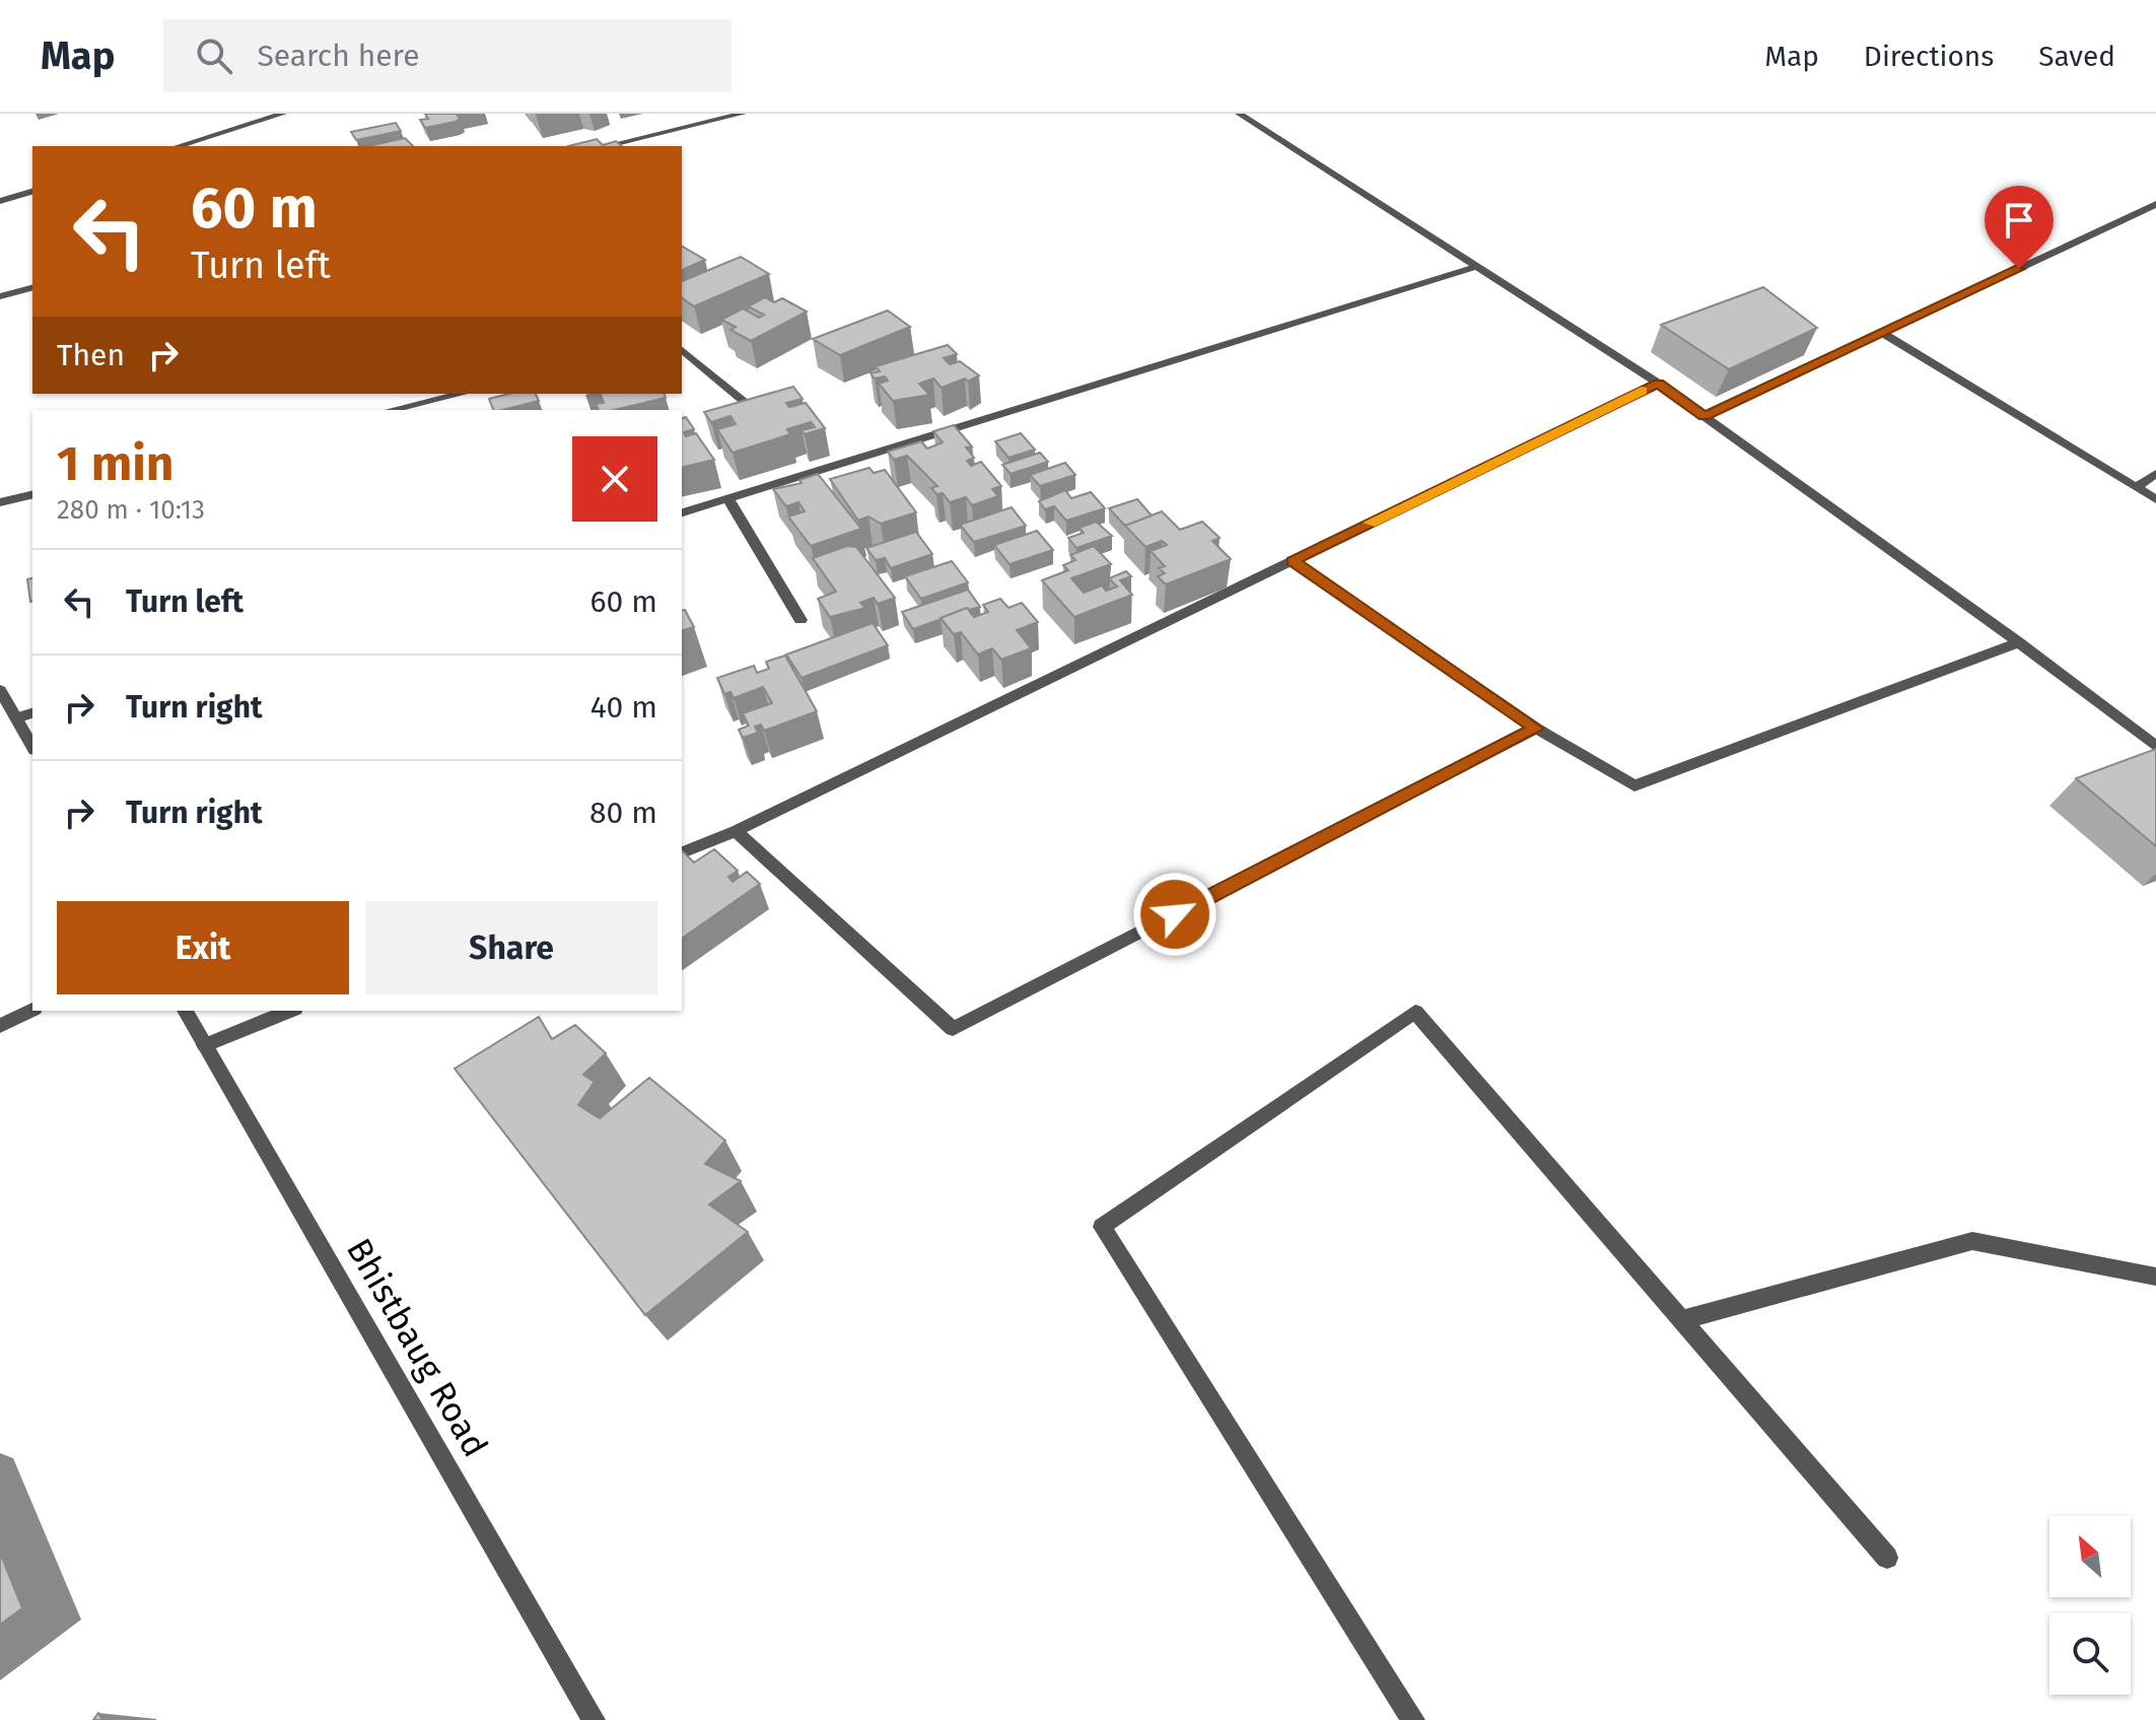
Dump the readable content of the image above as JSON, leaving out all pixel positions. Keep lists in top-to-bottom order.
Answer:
{
  "streets": {
    "street": ["Bhistbaug Road"]
  },
  "north": "top left",
  "page": {
    "header": "Map",
    "search": "Search here",
    "nav": ["Map", "Directions", "Saved"],
    "turn": ["60 m", "Turn left"],
    "then": "Then",
    "heading": ["1 min", "280 m · 10:13"],
    "list": [
      {
        "name": "Turn left",
        "value": "60 m"
      },
      {
        "name": "Turn right",
        "value": "40 m"
      },
      {
        "name": "Turn right",
        "value": "80 m"
      }
    ],
    "buttons": ["Exit", "Share"]
  }
}
